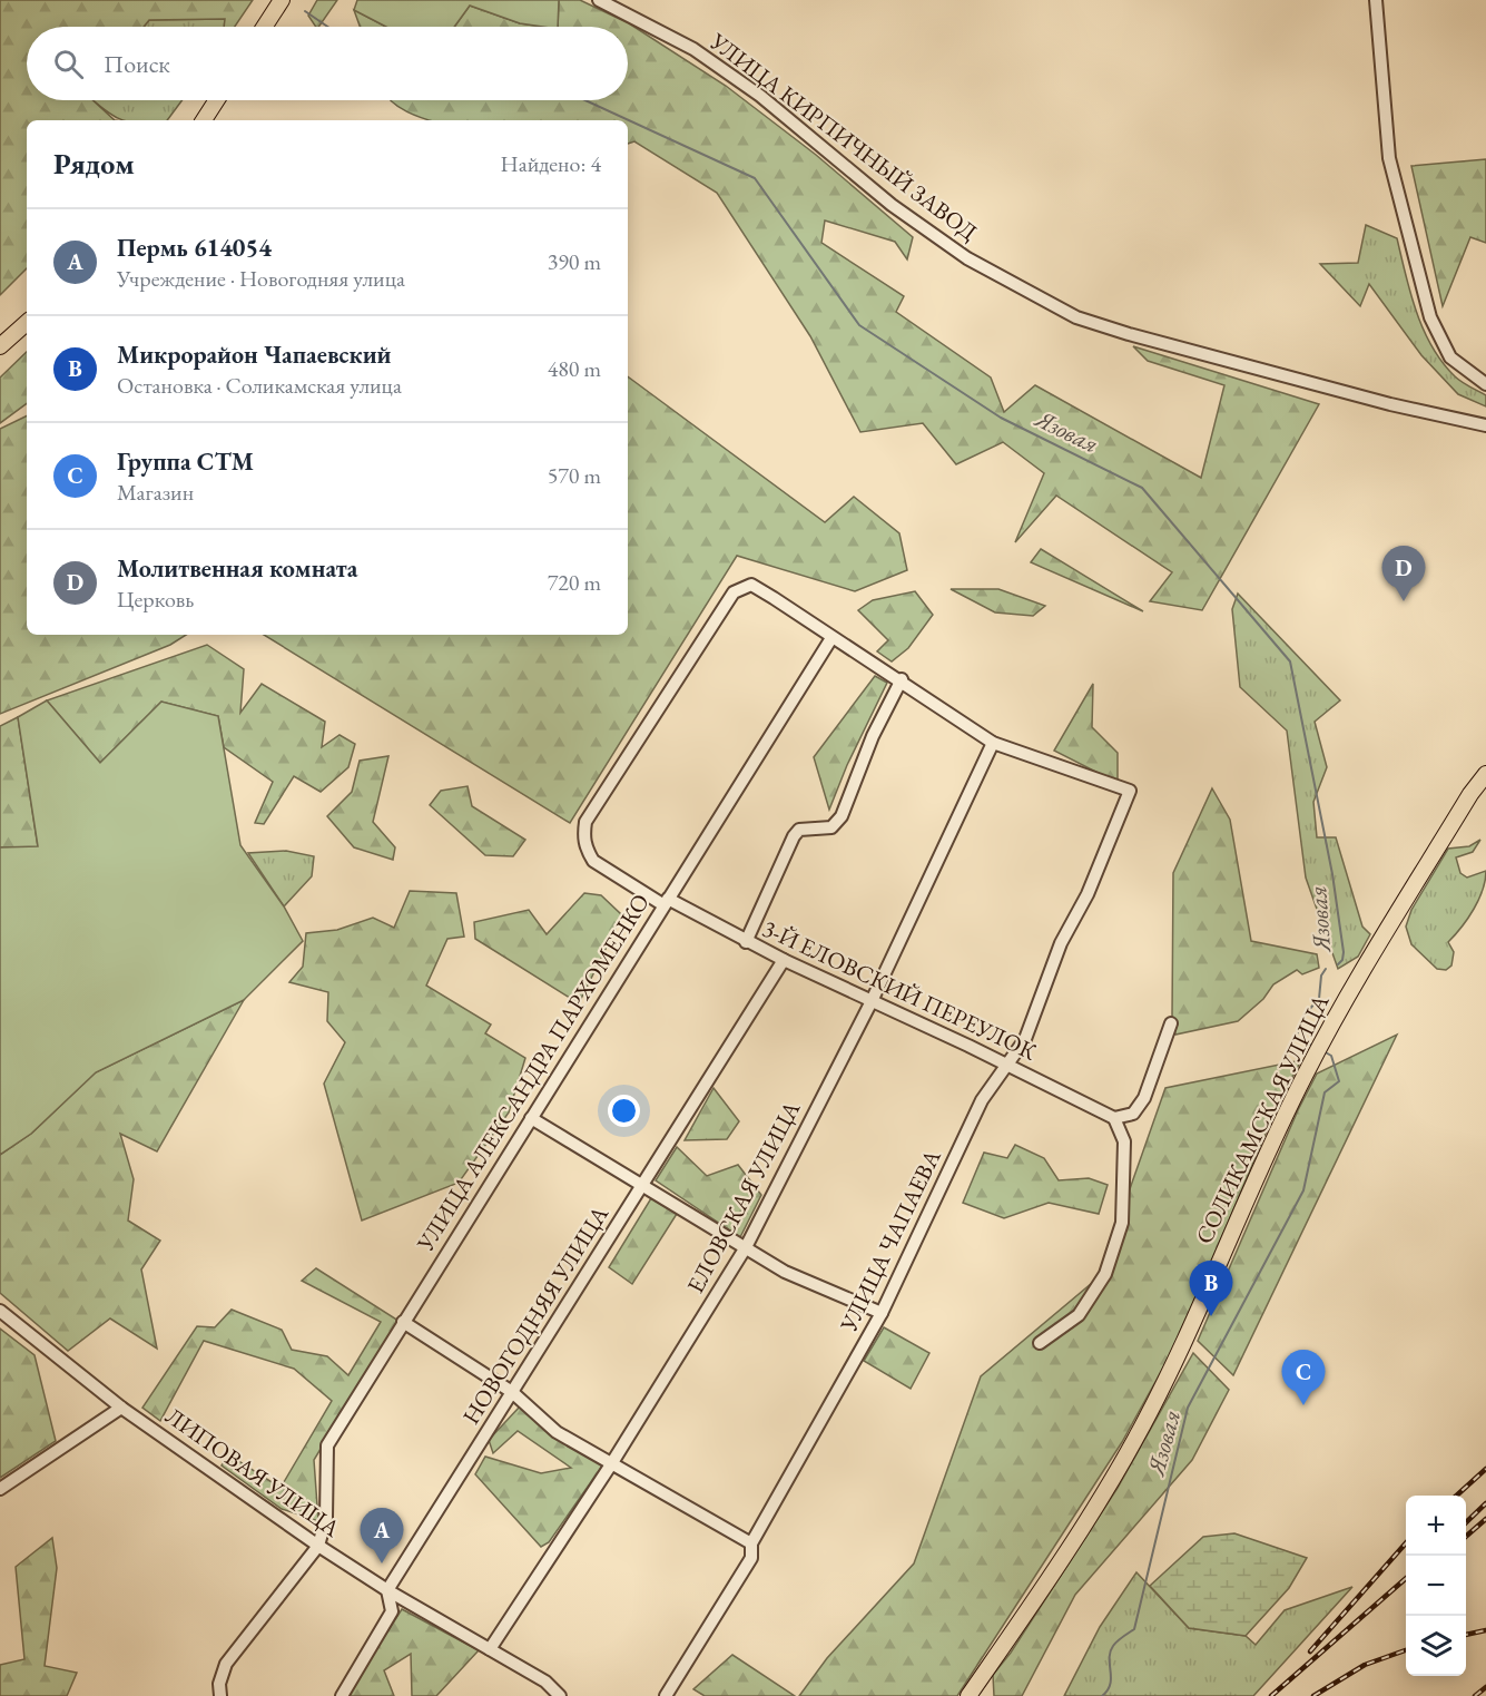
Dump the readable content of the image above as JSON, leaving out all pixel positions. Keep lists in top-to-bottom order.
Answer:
{
  "streets": {
    "main road": ["СОЛИКАМСКАЯ УЛИЦА"],
    "street": [
      "УЛИЦА КИРПИЧНЫЙ ЗАВОД",
      "3-Й ЕЛОВСКИЙ ПЕРЕУЛОК",
      "УЛИЦА АЛЕКСАНДРА ПАРХОМЕНКО",
      "ЕЛОВСКАЯ УЛИЦА",
      "УЛИЦА ЧАПАЕВА",
      "НОВОГОДНЯЯ УЛИЦА",
      "ЛИПОВАЯ УЛИЦА"
    ]
  },
  "crossings": [
    ["3-Й ЕЛОВСКИЙ ПЕРЕУЛОК", "УЛИЦА АЛЕКСАНДРА ПАРХОМЕНКО"],
    ["3-Й ЕЛОВСКИЙ ПЕРЕУЛОК", "ЕЛОВСКАЯ УЛИЦА"],
    ["3-Й ЕЛОВСКИЙ ПЕРЕУЛОК", "УЛИЦА ЧАПАЕВА"],
    ["3-Й ЕЛОВСКИЙ ПЕРЕУЛОК", "НОВОГОДНЯЯ УЛИЦА"],
    ["УЛИЦА АЛЕКСАНДРА ПАРХОМЕНКО", "ЛИПОВАЯ УЛИЦА"],
    ["ЕЛОВСКАЯ УЛИЦА", "УЛИЦА ЧАПАЕВА"],
    ["ЕЛОВСКАЯ УЛИЦА", "ЛИПОВАЯ УЛИЦА"],
    ["НОВОГОДНЯЯ УЛИЦА", "ЛИПОВАЯ УЛИЦА"]
  ],
  "water": ["Язовая"],
  "page": {
    "search": "Поиск",
    "heading": ["Рядом", "Найдено: 4"],
    "list": [
      {
        "mark": "A",
        "name": "Пермь 614054",
        "note": "Учреждение · Новогодняя улица",
        "value": "390 m"
      },
      {
        "mark": "B",
        "name": "Микрорайон Чапаевский",
        "note": "Остановка · Соликамская улица",
        "value": "480 m"
      },
      {
        "mark": "C",
        "name": "Группа СТМ",
        "note": "Магазин",
        "value": "570 m"
      },
      {
        "mark": "D",
        "name": "Молитвенная комната",
        "note": "Церковь",
        "value": "720 m"
      }
    ],
    "pins": [
      "D",
      "B",
      "C",
      "A"
    ],
    "map_buttons": ["+", "−"]
  }
}
